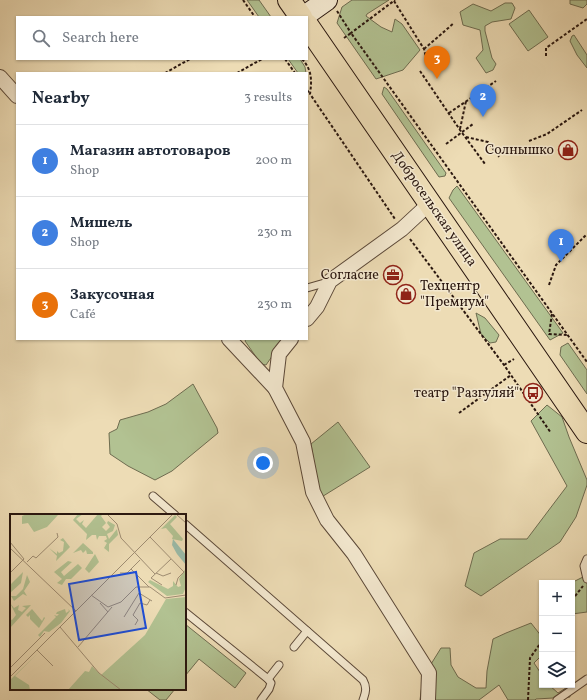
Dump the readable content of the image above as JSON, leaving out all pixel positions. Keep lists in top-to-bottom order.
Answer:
{
  "streets": {
    "main road": ["Добросельская улица"]
  },
  "places": {
    "shop": ["Солнышко", "Техцентр \"Премиум\""],
    "office": ["Согласие"],
    "bus stop": ["театр \"Разгуляй\""]
  },
  "page": {
    "search": "Search here",
    "pins": ["3", "2", "1"],
    "heading": ["Nearby", "3 results"],
    "list": [
      {
        "mark": "1",
        "name": "Магазин автотоваров",
        "note": "Shop",
        "value": "200 m"
      },
      {
        "mark": "2",
        "name": "Мишель",
        "note": "Shop",
        "value": "230 m"
      },
      {
        "mark": "3",
        "name": "Закусочная",
        "note": "Café",
        "value": "230 m"
      }
    ],
    "map_buttons": ["+", "−"]
  }
}
